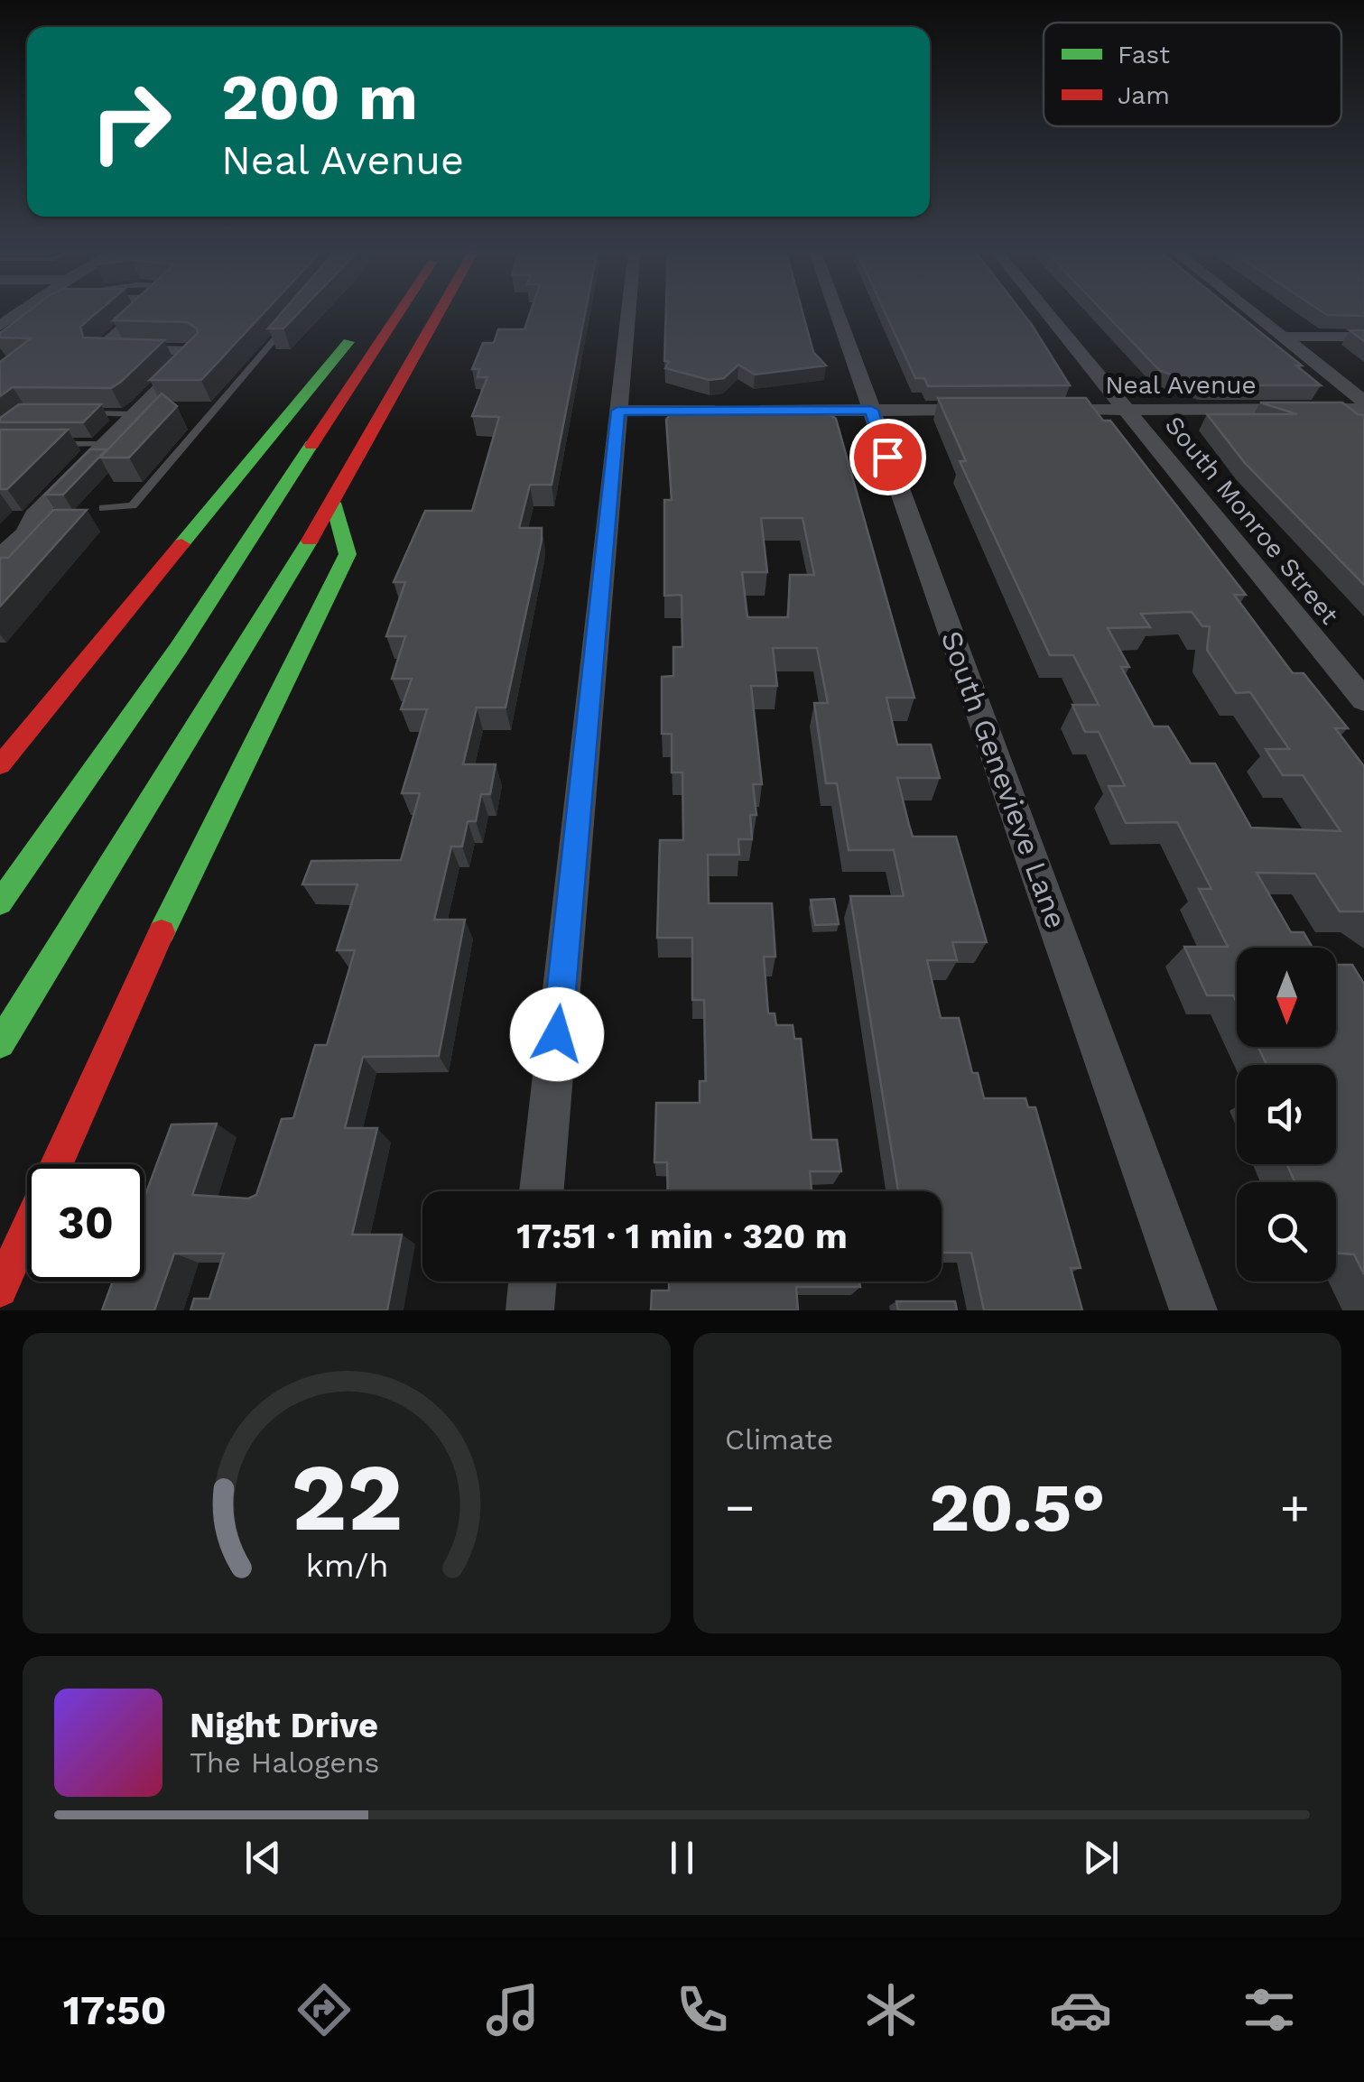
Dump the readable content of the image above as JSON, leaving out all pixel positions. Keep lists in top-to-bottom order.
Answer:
{
  "streets": {
    "street": ["Neal Avenue", "South Monroe Street", "South Genevieve Lane"]
  },
  "crossings": [
    ["Neal Avenue", "South Monroe Street"]
  ],
  "legend": ["Fast", "Jam"],
  "north": "bottom",
  "page": {
    "turn": ["200 m", "Neal Avenue"],
    "limit": "30",
    "trip": "17:51 · 1 min · 320 m",
    "tile": "Climate",
    "heat": ["−", "20.5°", "+"],
    "song": ["Night Drive", "The Halogens"],
    "tabs": "17:50",
    "gauge": ["22", "km/h"]
  }
}
